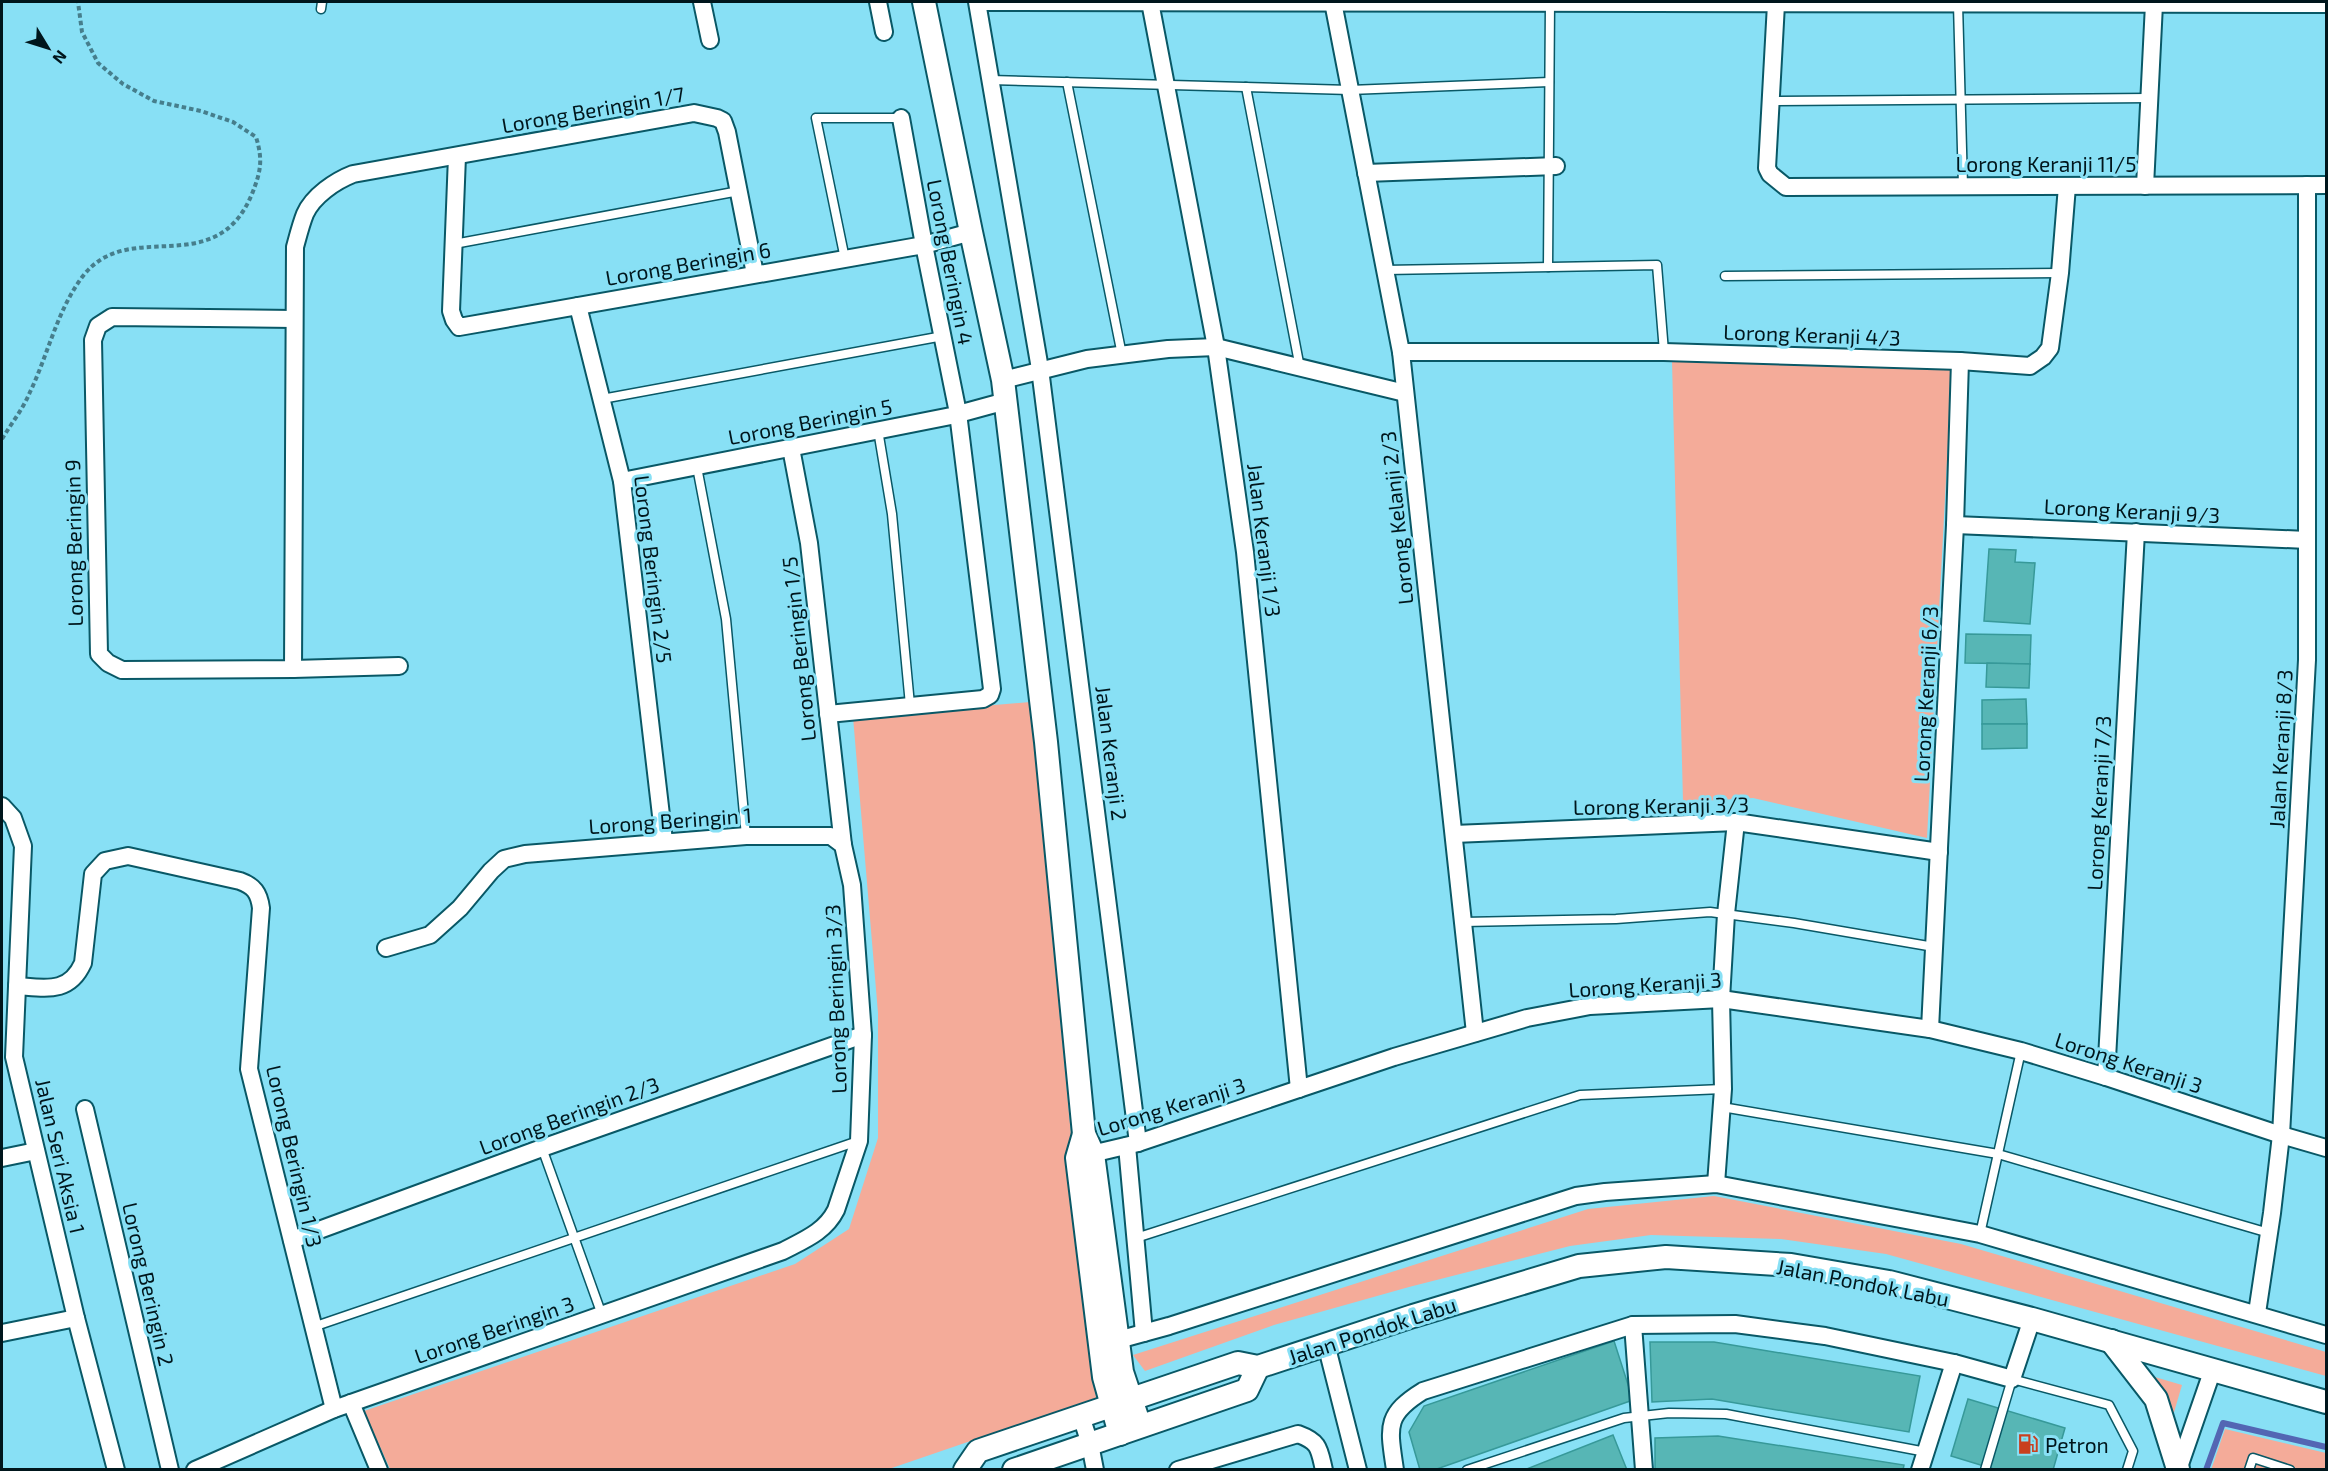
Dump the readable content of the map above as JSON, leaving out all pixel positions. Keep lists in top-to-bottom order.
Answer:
{
  "streets": {
    "main road": ["Jalan Pondok Labu"],
    "street": [
      "Lorong Beringin 1/7",
      "Lorong Keranji 11/5",
      "Lorong Beringin 4",
      "Lorong Beringin 6",
      "Lorong Keranji 4/3",
      "Lorong Beringin 5",
      "Lorong Keranji 9/3",
      "Lorong Kelanji 2/3",
      "Jalan Keranji 1/3",
      "Lorong Beringin 9",
      "Lorong Beringin 2/5",
      "Lorong Beringin 1/5",
      "Lorong Keranji 6/3",
      "Jalan Keranji 8/3",
      "Jalan Keranji 2",
      "Lorong Keranji 7/3",
      "Lorong Keranji 3/3",
      "Lorong Beringin 1",
      "Lorong Keranji 3",
      "Lorong Beringin 3/3",
      "Lorong Beringin 2/3",
      "Jalan Seri Aksia 1",
      "Lorong Beringin 1/3",
      "Lorong Beringin 2",
      "Lorong Beringin 3"
    ]
  },
  "crossings": [
    ["Lorong Beringin 1/7", "Lorong Beringin 6"],
    ["Lorong Keranji 11/5", "Lorong Keranji 4/3"],
    ["Lorong Keranji 11/5", "Jalan Keranji 8/3"],
    ["Lorong Beringin 4", "Lorong Beringin 6"],
    ["Lorong Beringin 4", "Lorong Beringin 5"],
    ["Lorong Beringin 4", "Lorong Beringin 1/5"],
    ["Lorong Beringin 6", "Lorong Beringin 2/5"],
    ["Lorong Keranji 4/3", "Lorong Kelanji 2/3"],
    ["Lorong Keranji 4/3", "Lorong Keranji 6/3"],
    ["Lorong Beringin 5", "Lorong Kelanji 2/3"],
    ["Lorong Beringin 5", "Jalan Keranji 1/3"],
    ["Lorong Beringin 5", "Lorong Beringin 2/5"],
    ["Lorong Beringin 5", "Lorong Beringin 1/5"],
    ["Lorong Beringin 5", "Jalan Keranji 2"],
    ["Lorong Keranji 9/3", "Lorong Keranji 6/3"],
    ["Lorong Keranji 9/3", "Jalan Keranji 8/3"],
    ["Lorong Keranji 9/3", "Lorong Keranji 7/3"],
    ["Lorong Kelanji 2/3", "Lorong Keranji 3/3"],
    ["Lorong Kelanji 2/3", "Lorong Keranji 3"],
    ["Jalan Keranji 1/3", "Lorong Keranji 3"],
    ["Lorong Beringin 2/5", "Lorong Beringin 1"],
    ["Lorong Beringin 1/5", "Lorong Beringin 1"],
    ["Lorong Beringin 1/5", "Lorong Beringin 3/3"],
    ["Lorong Keranji 6/3", "Lorong Keranji 3/3"],
    ["Lorong Keranji 6/3", "Lorong Keranji 3"],
    ["Jalan Keranji 8/3", "Lorong Keranji 3"],
    ["Jalan Keranji 2", "Lorong Keranji 3"],
    ["Lorong Keranji 7/3", "Lorong Keranji 3"],
    ["Lorong Beringin 1", "Lorong Beringin 3/3"],
    ["Lorong Beringin 3/3", "Lorong Beringin 2/3"],
    ["Lorong Beringin 3/3", "Lorong Beringin 3"],
    ["Lorong Beringin 2/3", "Lorong Beringin 1/3"],
    ["Jalan Seri Aksia 1", "Lorong Beringin 1/3"],
    ["Lorong Beringin 1/3", "Lorong Beringin 3"]
  ],
  "places": {
    "fuel station": ["Petron"]
  },
  "north": "bottom right"
}
